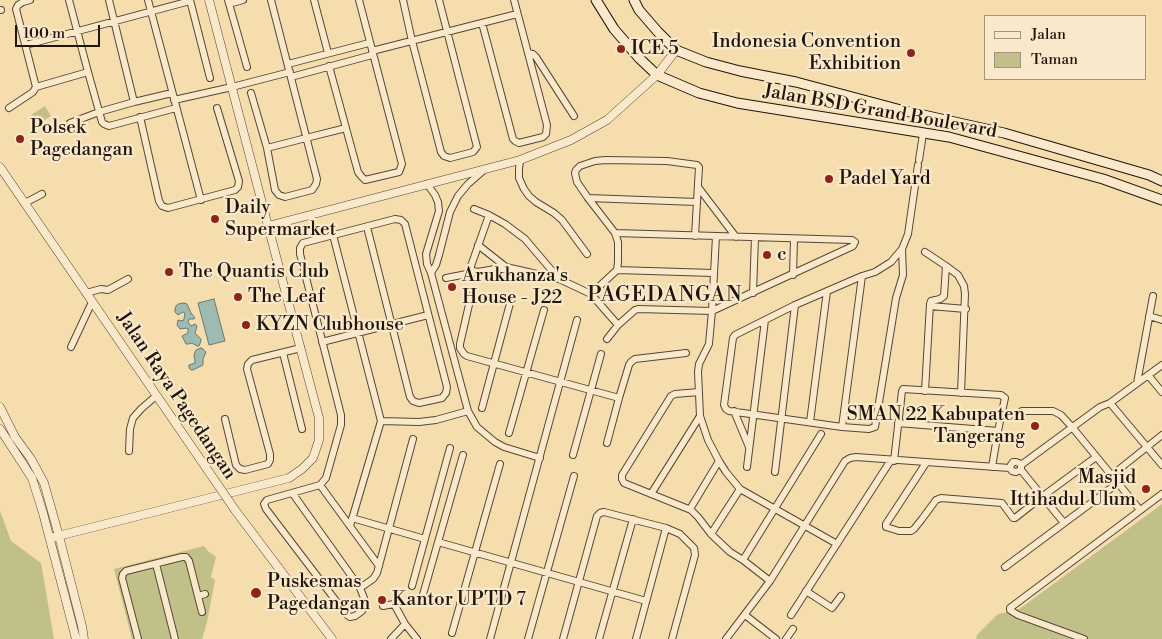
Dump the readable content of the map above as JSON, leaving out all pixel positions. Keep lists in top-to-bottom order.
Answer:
{
  "streets": {
    "main road": ["Jalan BSD Grand Boulevard"],
    "street": ["Jalan Raya Pagedangan"]
  },
  "districts": ["PAGEDANGAN"],
  "places": [
    "ICE 5",
    "Indonesia Convention Exhibition",
    "Polsek Pagedangan",
    "Padel Yard",
    "Daily Supermarket",
    "c",
    "The Quantis Club",
    "Arukhanza's House - J22",
    "The Leaf",
    "KYZN Clubhouse",
    "SMAN 22 Kabupaten Tangerang",
    "Masjid Ittihadul Ulum",
    "Puskesmas Pagedangan",
    "Kantor UPTD 7"
  ],
  "legend": ["Jalan", "Taman"],
  "scale_bar": "100 m"
}
